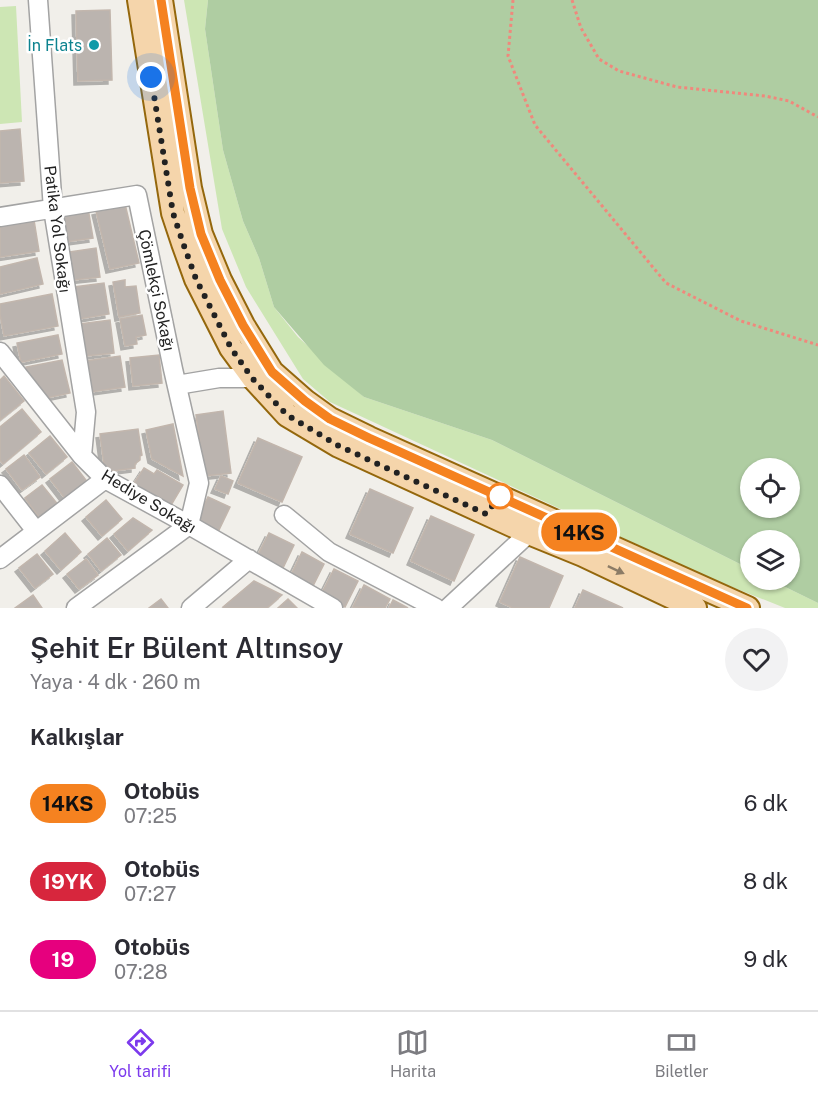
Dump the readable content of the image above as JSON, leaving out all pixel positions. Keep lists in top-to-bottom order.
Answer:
{
  "streets": {
    "street": ["Patika Yol Sokağı", "Çömlekçi Sokağı", "Hediye Sokağı"]
  },
  "crossings": [
    ["Patika Yol Sokağı", "Çömlekçi Sokağı"],
    ["Patika Yol Sokağı", "Hediye Sokağı"],
    ["Çömlekçi Sokağı", "Hediye Sokağı"]
  ],
  "places": ["İn Flats"],
  "lines": ["bus line 14KS"],
  "page": {
    "on_map": "14KS",
    "heading": [
      ["Şehit Er Bülent Altınsoy", "Yaya · 4 dk · 260 m"],
      "Kalkışlar"
    ],
    "list": [
      {
        "mark": "14KS",
        "name": "Otobüs",
        "note": "07:25",
        "value": "6 dk"
      },
      {
        "mark": "19YK",
        "name": "Otobüs",
        "note": "07:27",
        "value": "8 dk"
      },
      {
        "mark": "19",
        "name": "Otobüs",
        "note": "07:28",
        "value": "9 dk"
      }
    ],
    "tabs": ["Yol tarifi", "Harita", "Biletler"]
  }
}
